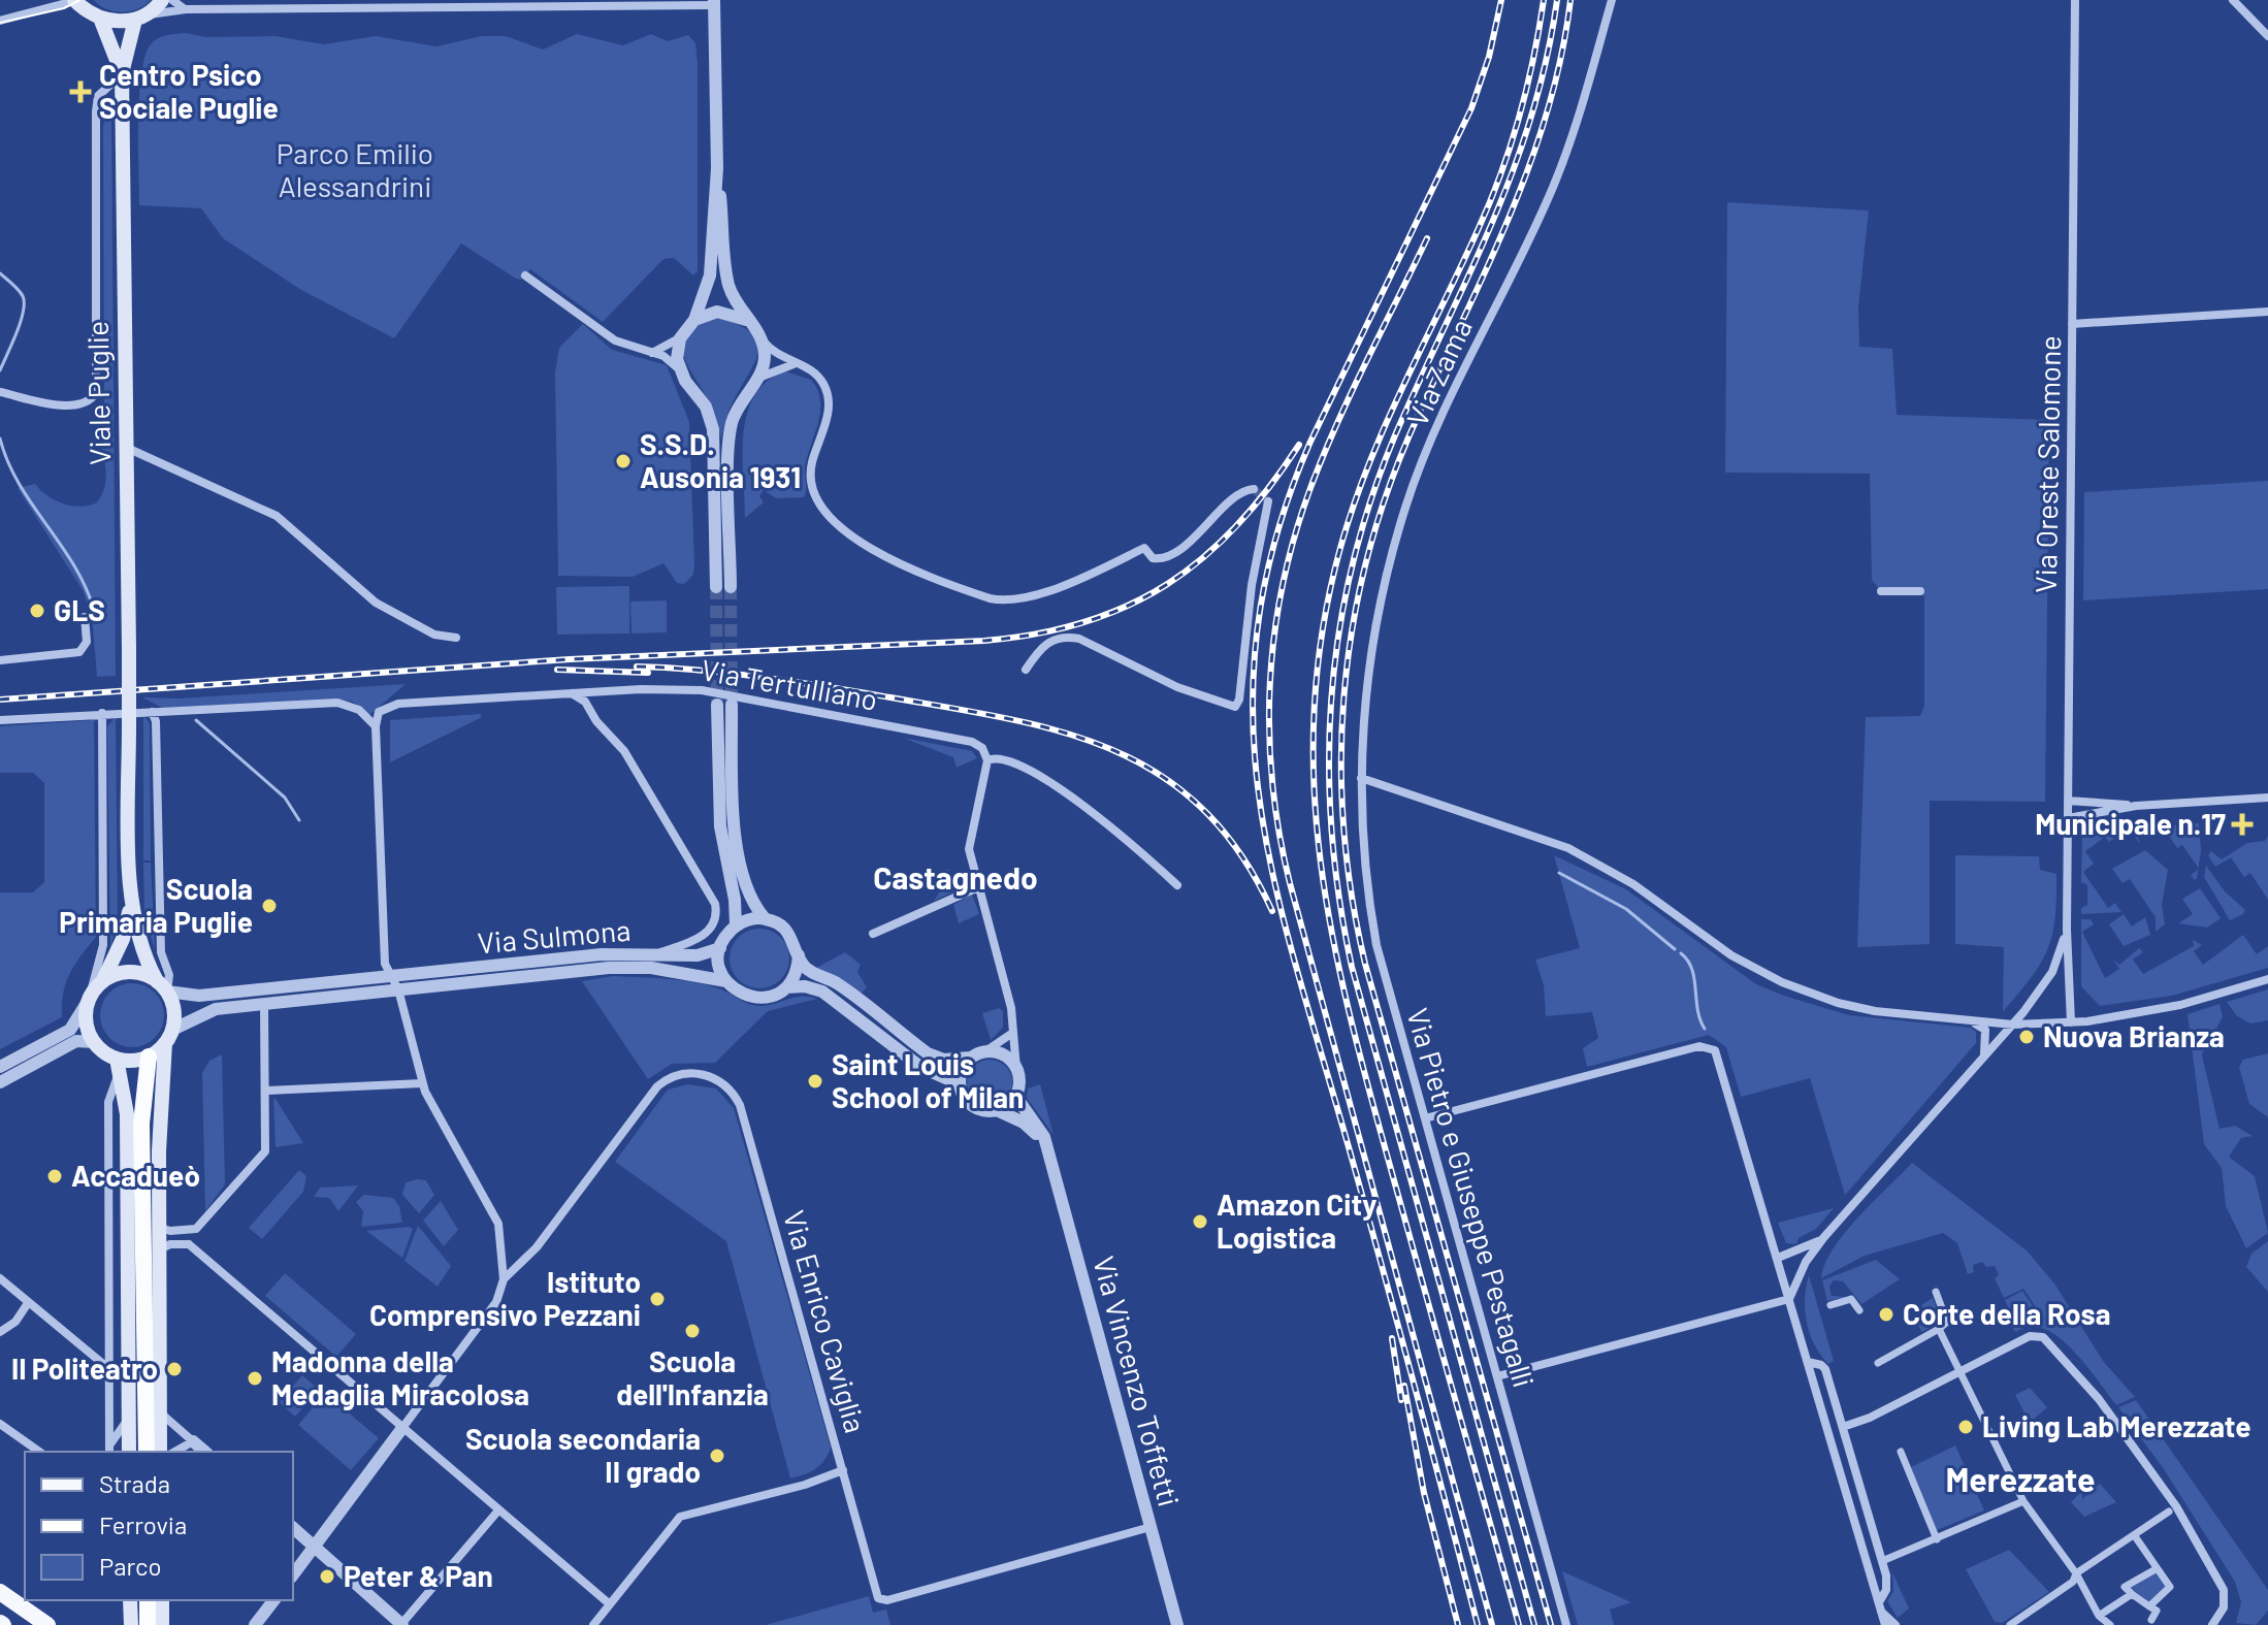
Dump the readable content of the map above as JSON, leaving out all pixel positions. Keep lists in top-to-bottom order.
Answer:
{
  "streets": {
    "main road": ["Viale Puglie"],
    "street": [
      "Via Zama",
      "Via Oreste Salomone",
      "Via Tertulliano",
      "Via Sulmona",
      "Via Pietro e Giuseppe Pestagalli",
      "Via Enrico Caviglia",
      "Via Vincenzo Toffetti"
    ]
  },
  "crossings": [
    ["Via Zama", "Via Pietro e Giuseppe Pestagalli"],
    ["Viale Puglie", "Via Sulmona"],
    ["Via Sulmona", "Via Vincenzo Toffetti"],
    ["Via Enrico Caviglia", "Via Vincenzo Toffetti"]
  ],
  "districts": ["Castagnedo", "Merezzate"],
  "parks": ["Parco Emilio Alessandrini"],
  "places": {
    "health": ["Centro Psico Sociale Puglie", "Municipale n.17"],
    "other": [
      "S.S.D. Ausonia 1931",
      "GLS",
      "Scuola Primaria Puglie",
      "Nuova Brianza",
      "Saint Louis School of Milan",
      "Accadueò",
      "Amazon City Logistica",
      "Istituto Comprensivo Pezzani",
      "Corte della Rosa",
      "Scuola dell'Infanzia",
      "Il Politeatro",
      "Madonna della Medaglia Miracolosa",
      "Living Lab Merezzate",
      "Scuola secondaria II grado",
      "Peter & Pan"
    ]
  },
  "legend": ["Strada", "Ferrovia", "Parco"]
}
